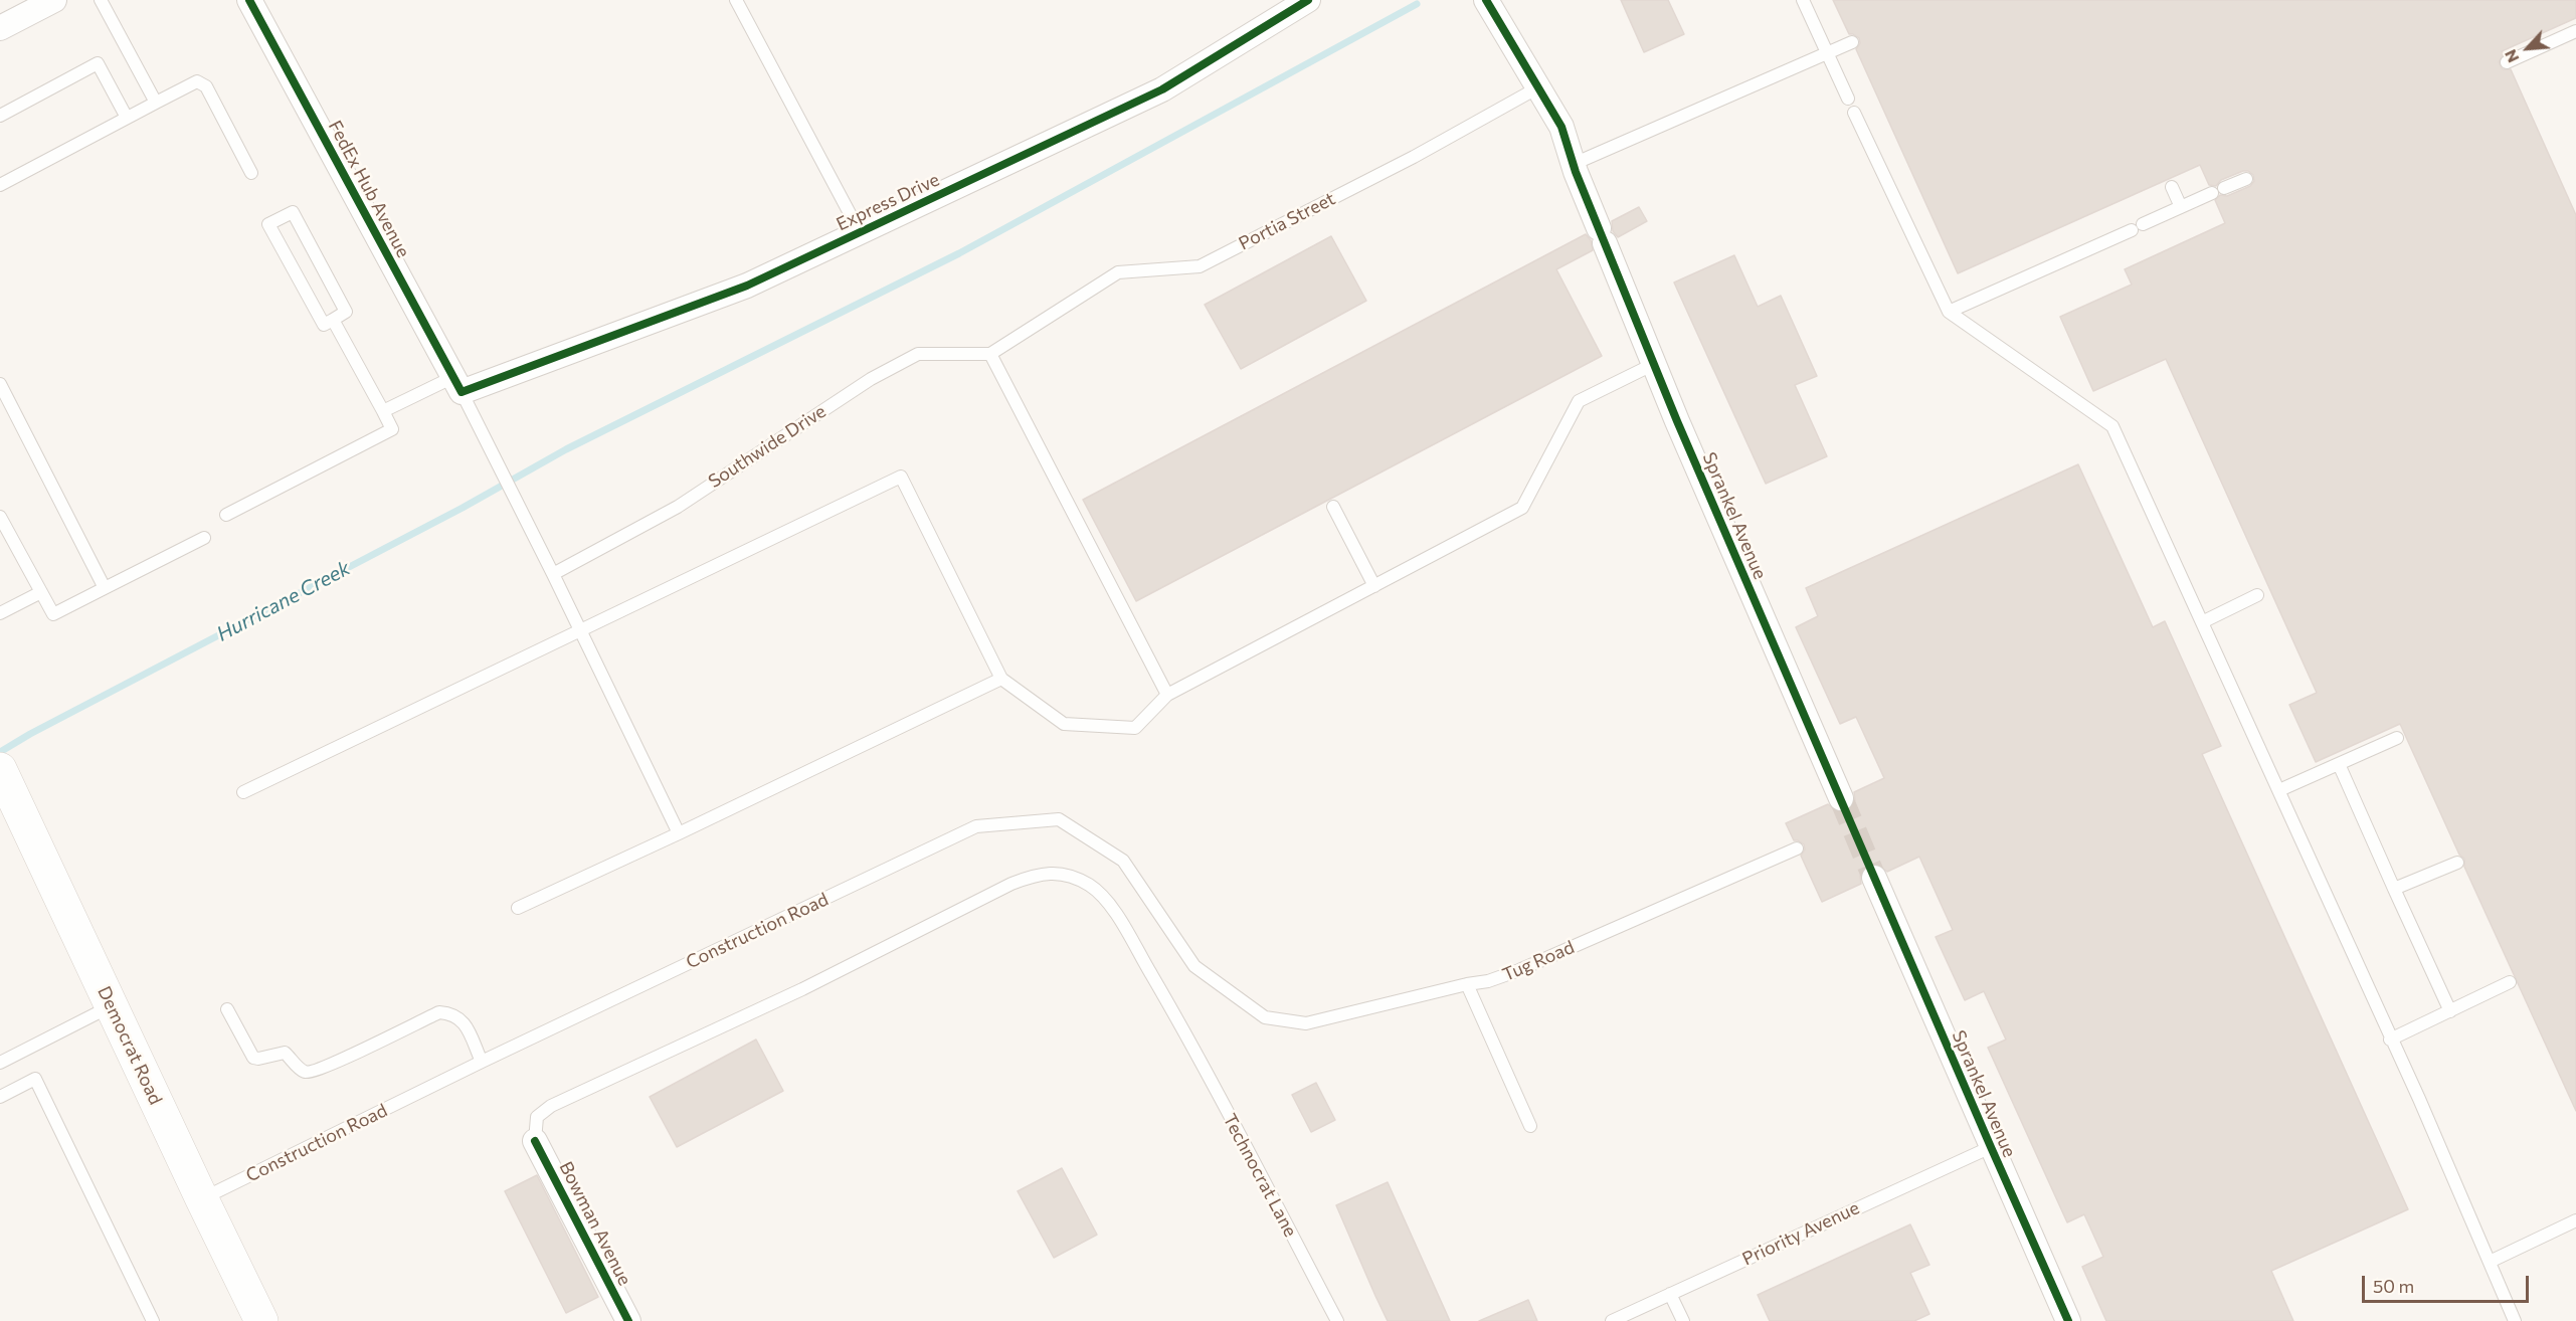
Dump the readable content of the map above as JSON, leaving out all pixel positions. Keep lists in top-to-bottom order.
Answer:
{
  "streets": {
    "main road": ["Democrat Road"],
    "street": [
      "FedEx Hub Avenue",
      "Express Drive",
      "Sprankel Avenue",
      "Bowman Avenue"
    ],
    "lane": [
      "Portia Street",
      "Southwide Drive",
      "Construction Road",
      "Tug Road",
      "Technocrat Lane",
      "Priority Avenue"
    ]
  },
  "crossings": [
    ["FedEx Hub Avenue", "Express Drive"],
    ["Portia Street", "Southwide Drive"],
    ["Portia Street", "Sprankel Avenue"],
    ["Sprankel Avenue", "Priority Avenue"],
    ["Construction Road", "Tug Road"],
    ["Construction Road", "Democrat Road"],
    ["Technocrat Lane", "Bowman Avenue"]
  ],
  "water": ["Hurricane Creek"],
  "scale_bar": "50 m",
  "north": "bottom left"
}
